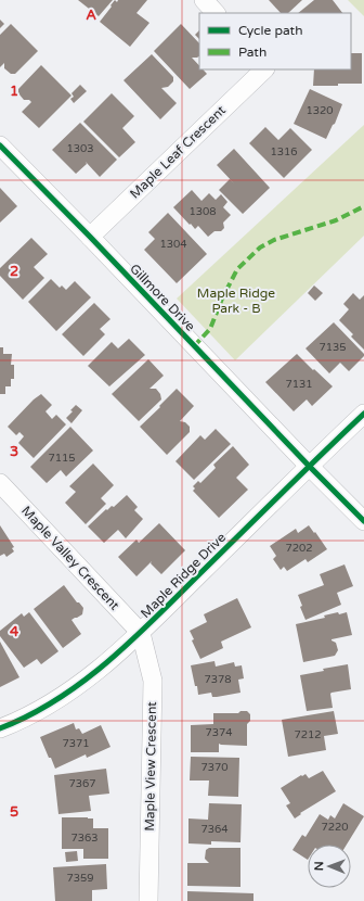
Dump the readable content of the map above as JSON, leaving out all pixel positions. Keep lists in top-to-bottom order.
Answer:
{
  "streets": {
    "street": [
      "Maple Leaf Crescent",
      "Gillmore Drive",
      "Maple Valley Crescent",
      "Maple Ridge Drive",
      "Maple View Crescent"
    ]
  },
  "crossings": [
    ["Maple Leaf Crescent", "Gillmore Drive"],
    ["Gillmore Drive", "Maple Ridge Drive"],
    ["Maple Valley Crescent", "Maple Ridge Drive"],
    ["Maple Valley Crescent", "Maple View Crescent"],
    ["Maple Ridge Drive", "Maple View Crescent"]
  ],
  "parks": ["Maple Ridge Park - B"],
  "house_numbers": [
    "1320",
    "1303",
    "1316",
    "1308",
    "1304",
    "7135",
    "7131",
    "7115",
    "7202",
    "7378",
    "7374",
    "7212",
    "7371",
    "7370",
    "7367",
    "7220",
    "7364",
    "7363",
    "7359"
  ],
  "legend": ["Cycle path", "Path"],
  "north": "left",
  "grid": {
    "columns": ["A"],
    "rows": [
      "1",
      "2",
      "3",
      "4",
      "5"
    ]
  }
}
